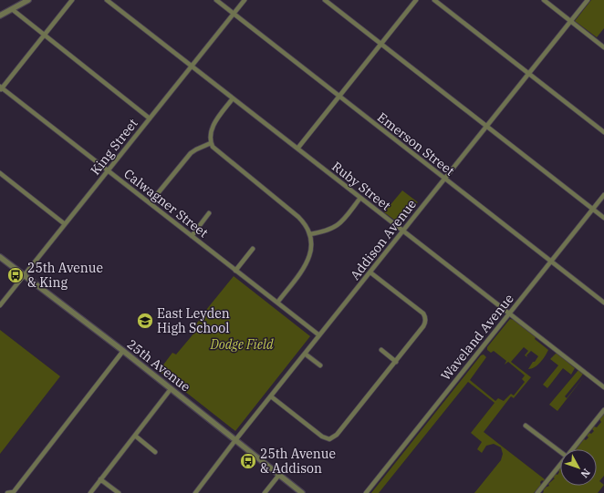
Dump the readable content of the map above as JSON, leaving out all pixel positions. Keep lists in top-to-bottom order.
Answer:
{
  "streets": {
    "street": [
      "Emerson Street",
      "King Street",
      "Ruby Street",
      "Calwagner Street",
      "Addison Avenue",
      "Waveland Avenue",
      "25th Avenue"
    ]
  },
  "crossings": [
    ["Emerson Street", "King Street"],
    ["Emerson Street", "Addison Avenue"],
    ["Emerson Street", "Waveland Avenue"],
    ["King Street", "Ruby Street"],
    ["King Street", "Calwagner Street"],
    ["King Street", "25th Avenue"],
    ["Ruby Street", "Addison Avenue"],
    ["Ruby Street", "Waveland Avenue"],
    ["Calwagner Street", "Addison Avenue"],
    ["Addison Avenue", "25th Avenue"]
  ],
  "parks": ["Dodge Field"],
  "places": {
    "bus stop": ["25th Avenue & King", "25th Avenue & Addison"],
    "school or university": ["East Leyden High School"]
  },
  "north": "bottom right"
}
